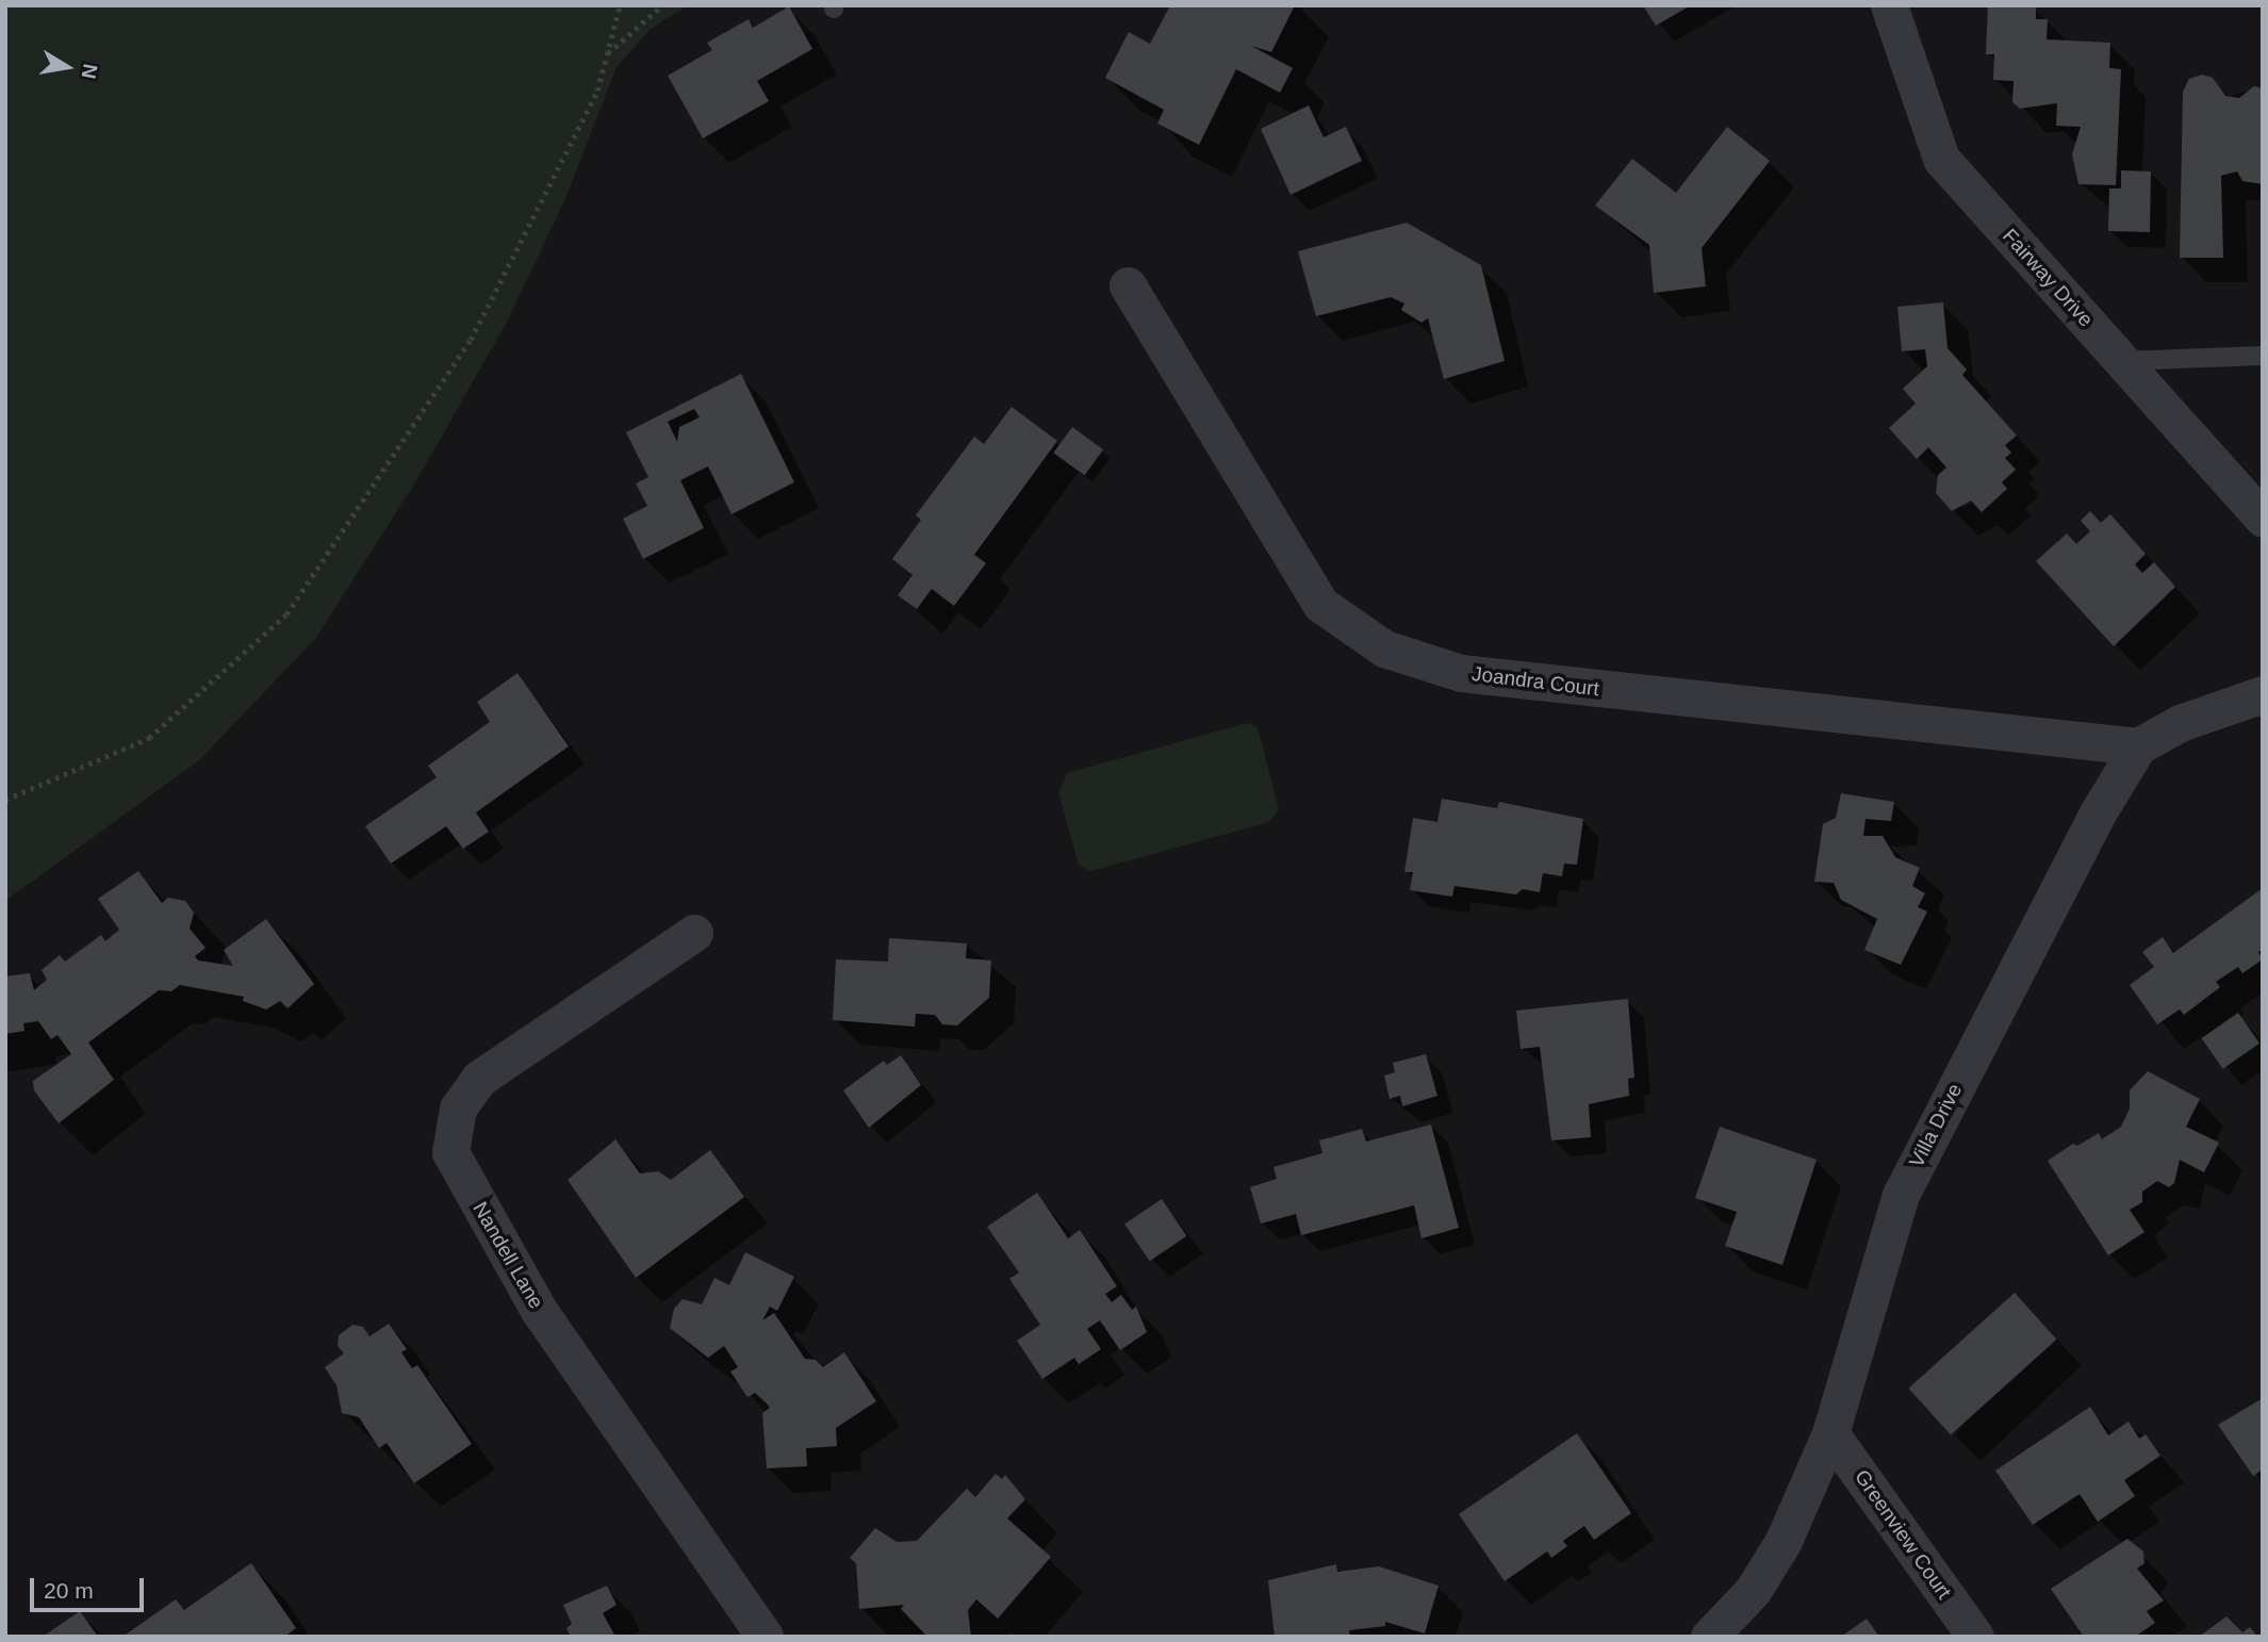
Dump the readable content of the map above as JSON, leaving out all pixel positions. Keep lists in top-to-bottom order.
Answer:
{
  "streets": {
    "street": [
      "Fairway Drive",
      "Joandra Court",
      "Villa Drive",
      "Nandell Lane",
      "Greenview Court"
    ]
  },
  "crossings": [
    ["Joandra Court", "Villa Drive"],
    ["Villa Drive", "Greenview Court"]
  ],
  "scale_bar": "20 m",
  "north": "right"
}
